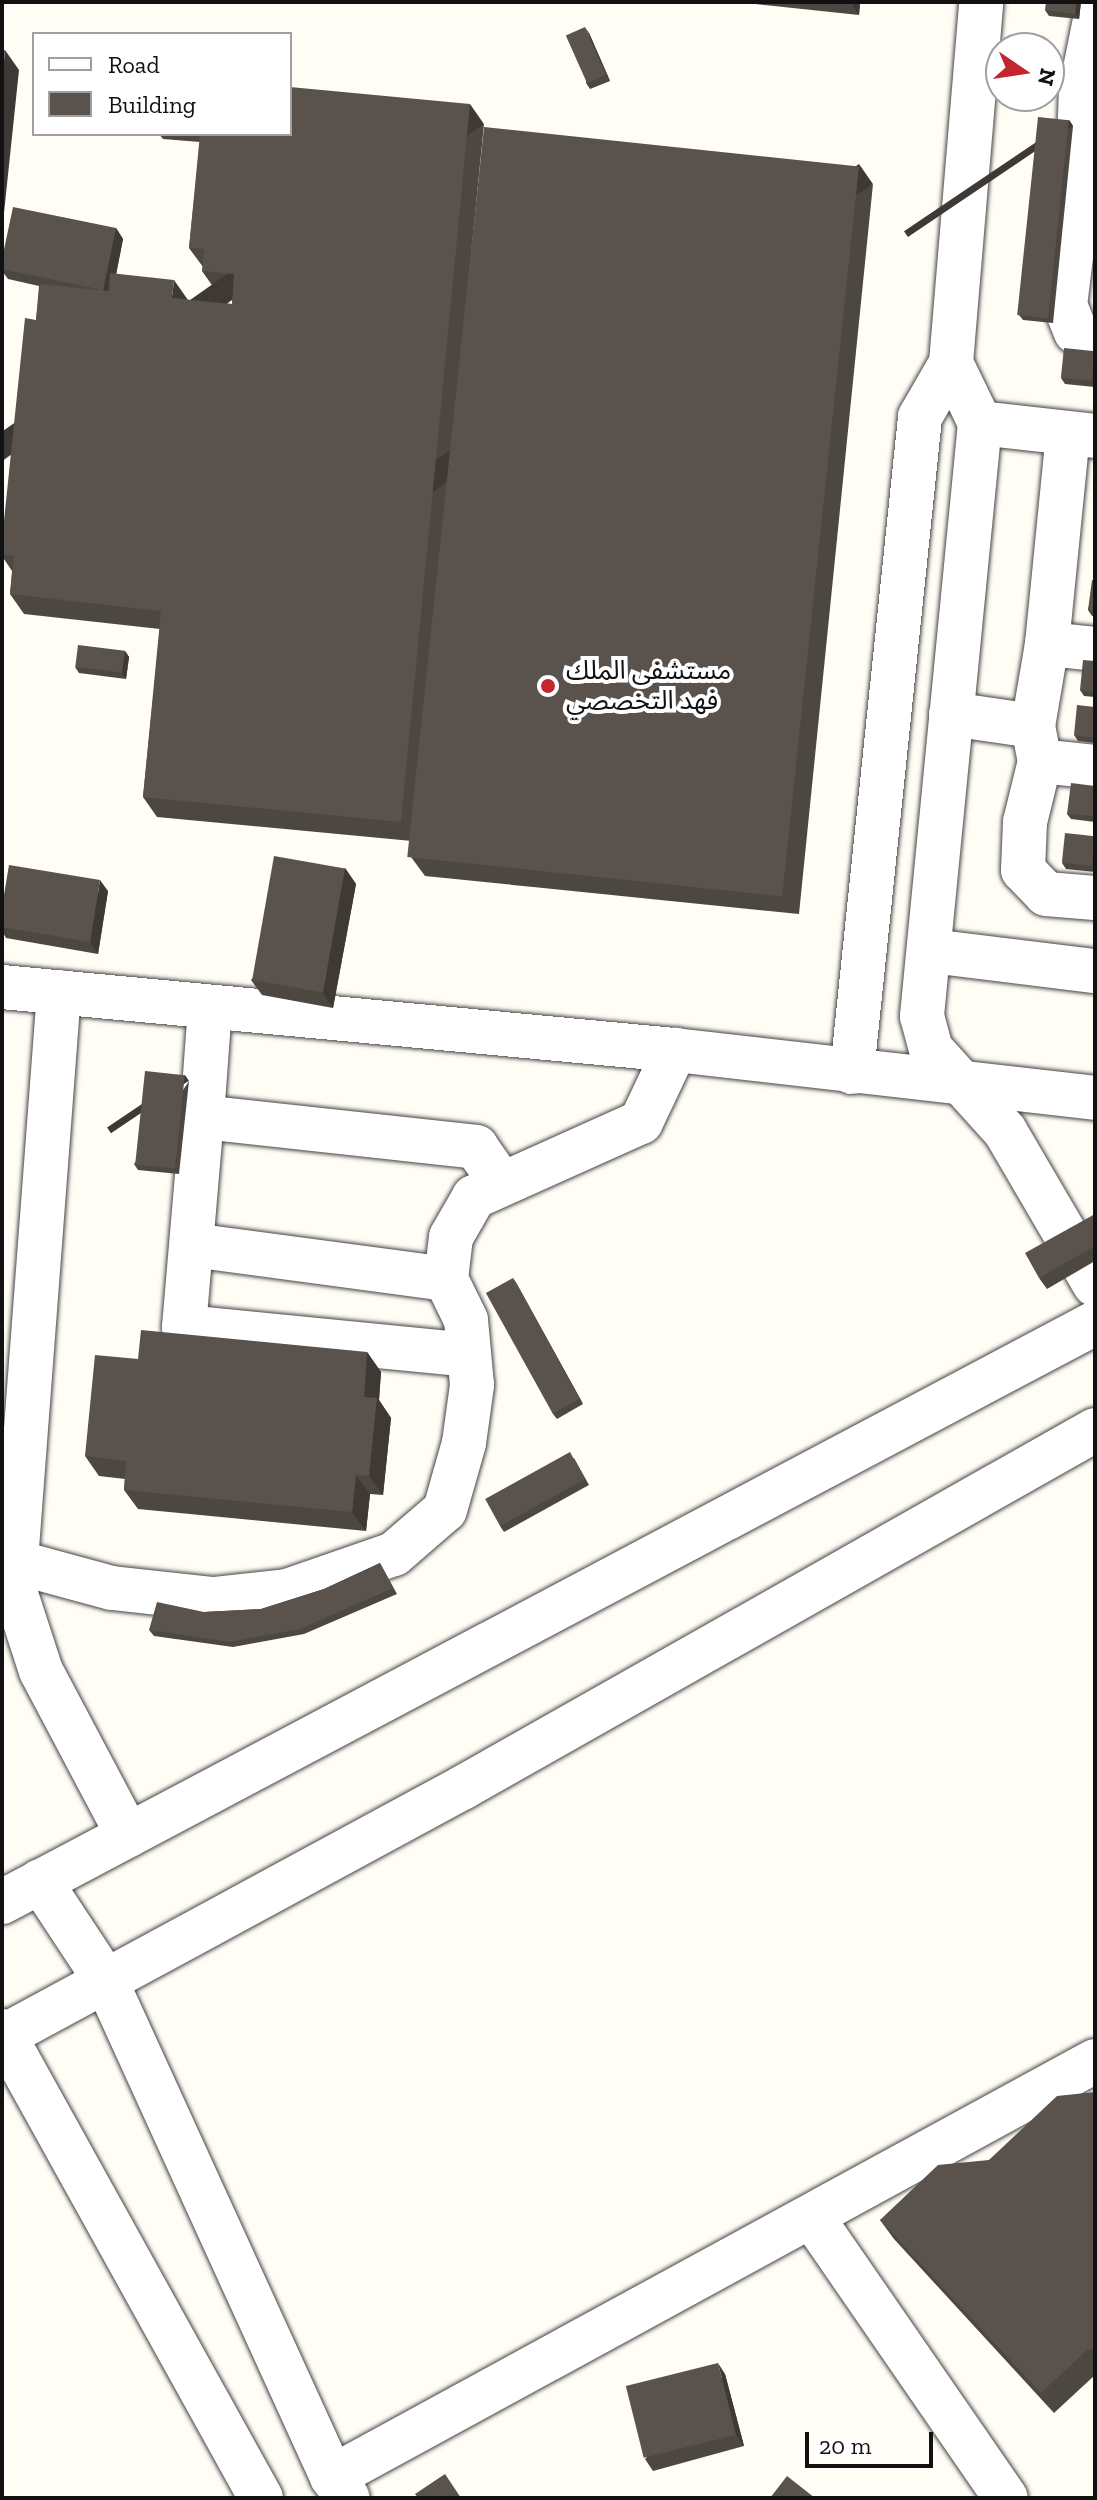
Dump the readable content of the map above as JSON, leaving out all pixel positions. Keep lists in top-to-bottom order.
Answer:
{
  "places": ["مستشفى الملك فهد التخصصي"],
  "legend": ["Road", "Building"],
  "scale_bar": "20 m",
  "north": "right"
}
